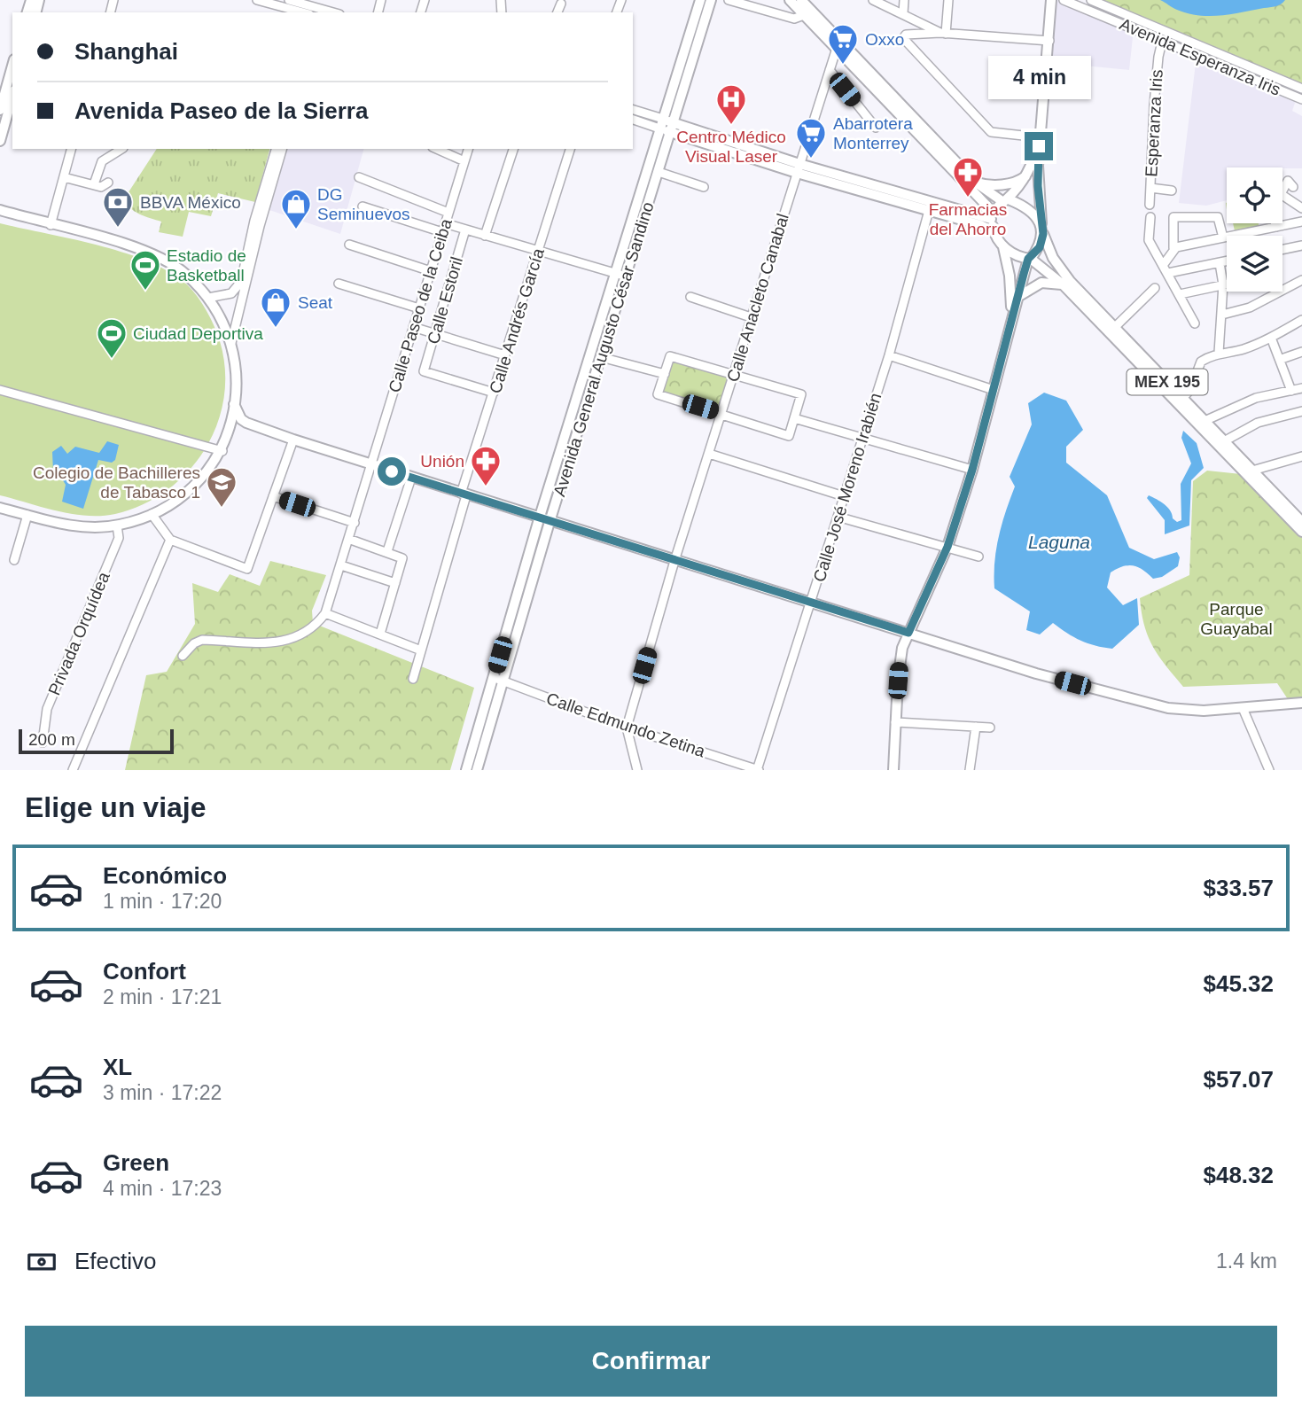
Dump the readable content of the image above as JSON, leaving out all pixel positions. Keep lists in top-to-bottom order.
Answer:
{
  "streets": {
    "main road": ["Avenida General Augusto César Sandino", "MEX 195"],
    "street": [
      "Avenida Esperanza Iris",
      "Esperanza Iris",
      "Calle Anacleto Canabal",
      "Calle Estoril",
      "Calle Paseo de la Ceiba",
      "Calle Andrés García",
      "Calle José Moreno Irabién",
      "Privada Orquídea",
      "Calle Edmundo Zetina"
    ]
  },
  "crossings": [
    ["Avenida Esperanza Iris", "Esperanza Iris"],
    ["Calle Anacleto Canabal", "Calle Edmundo Zetina"],
    ["Calle Estoril", "Calle Andrés García"],
    ["Avenida General Augusto César Sandino", "Calle Edmundo Zetina"],
    ["Calle José Moreno Irabién", "Calle Edmundo Zetina"]
  ],
  "water": ["Laguna"],
  "parks": ["Parque Guayabal"],
  "places": {
    "supermarket": ["Oxxo", "Abarrotera Monterrey"],
    "hospital": ["Centro Médico Visual Laser"],
    "pharmacy": ["Farmacias del Ahorro", "Unión"],
    "bank": ["BBVA México"],
    "shop": ["DG Seminuevos", "Seat"],
    "sports": ["Estadio de Basketball", "Ciudad Deportiva"],
    "school or university": ["Colegio de Bachilleres de Tabasco 1"]
  },
  "scale_bar": "200 m",
  "page": {
    "banner": ["Shanghai", "Avenida Paseo de la Sierra"],
    "bubble": "4 min",
    "scale": "200 m",
    "heading": "Elige un viaje",
    "list": [
      {
        "name": "Económico",
        "note": "1 min · 17:20",
        "value": "$33.57"
      },
      {
        "name": "Confort",
        "note": "2 min · 17:21",
        "value": "$45.32"
      },
      {
        "name": "XL",
        "note": "3 min · 17:22",
        "value": "$57.07"
      },
      {
        "name": "Green",
        "note": "4 min · 17:23",
        "value": "$48.32"
      }
    ],
    "pay": ["Efectivo", "1.4 km"],
    "buttons": "Confirmar"
  }
}
